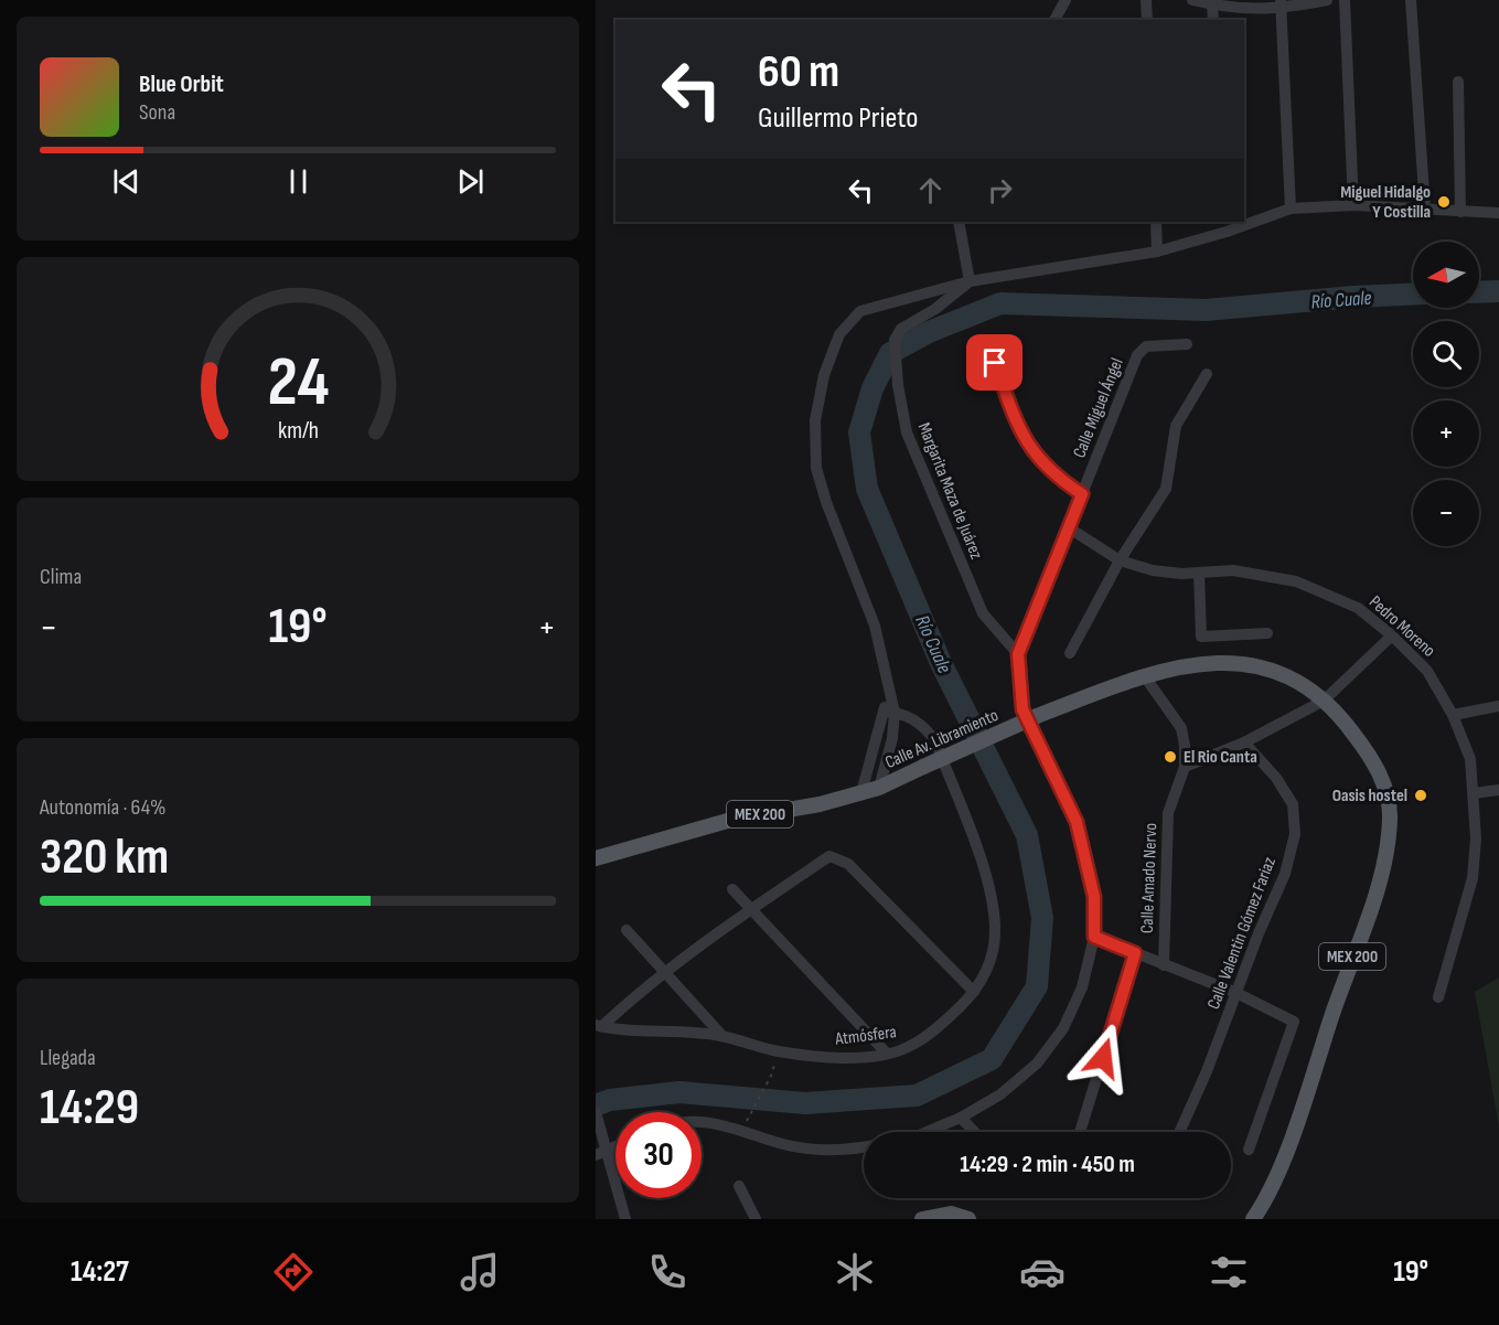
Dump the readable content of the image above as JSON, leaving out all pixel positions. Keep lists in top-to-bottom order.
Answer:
{
  "streets": {
    "main road": ["Calle Av. Libramiento", "MEX 200"],
    "street": [
      "Calle Miguel Ángel",
      "Margarita Maza de Juárez",
      "Pedro Moreno",
      "Calle Amado Nervo",
      "Calle Valentin Gómez Fariaz",
      "Atmósfera"
    ]
  },
  "crossings": [
    ["Calle Miguel Ángel", "Margarita Maza de Juárez"],
    ["Calle Miguel Ángel", "Pedro Moreno"]
  ],
  "water": ["Río Cuale"],
  "places": ["Miguel Hidalgo Y Costilla", "El Rio Canta", "Oasis hostel"],
  "north": "left",
  "page": {
    "turn": ["60 m", "Guillermo Prieto"],
    "song": ["Blue Orbit", "Sona"],
    "map_buttons": ["+", "−"],
    "tile": [
      "Clima",
      ["Autonomía · 64%", "320 km"],
      ["Llegada", "14:29"]
    ],
    "heat": ["−", "19°", "+"],
    "limit": "30",
    "trip": "14:29 · 2 min · 450 m",
    "tabs": ["14:27", "19°"],
    "gauge": ["24", "km/h"]
  }
}
